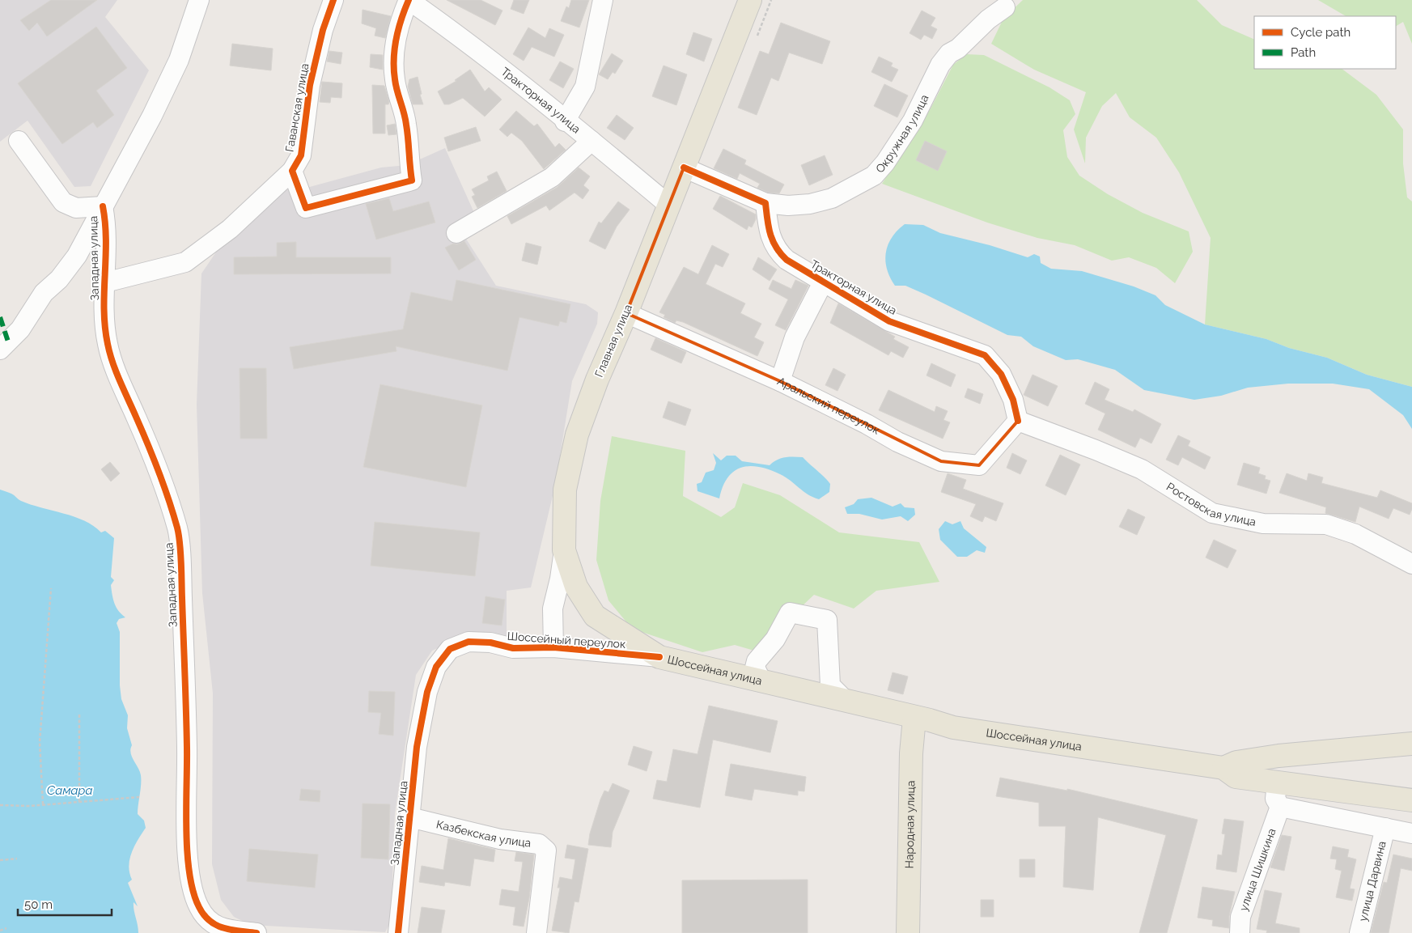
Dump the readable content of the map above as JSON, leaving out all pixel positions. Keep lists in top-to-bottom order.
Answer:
{
  "streets": {
    "main road": ["Главная улица", "Шоссейная улица", "Народная улица"],
    "street": [
      "Тракторная улица",
      "Гаванская улица",
      "Окружная улица",
      "Западная улица",
      "Аральский переулок",
      "Ростовская улица",
      "Шоссейный переулок",
      "Казбекская улица",
      "улица Шишкина",
      "улица Дарвина"
    ]
  },
  "crossings": [
    ["Тракторная улица", "Окружная улица"],
    ["Тракторная улица", "Главная улица"],
    ["Тракторная улица", "Аральский переулок"],
    ["Тракторная улица", "Ростовская улица"],
    ["Гаванская улица", "Западная улица"],
    ["Западная улица", "Шоссейный переулок"],
    ["Западная улица", "Казбекская улица"],
    ["Главная улица", "Аральский переулок"],
    ["Главная улица", "Шоссейный переулок"],
    ["Главная улица", "Шоссейная улица"],
    ["Аральский переулок", "Ростовская улица"],
    ["Шоссейный переулок", "Шоссейная улица"],
    ["Шоссейная улица", "Народная улица"]
  ],
  "water": ["Самара"],
  "legend": ["Cycle path", "Path"],
  "scale_bar": "50 m"
}
